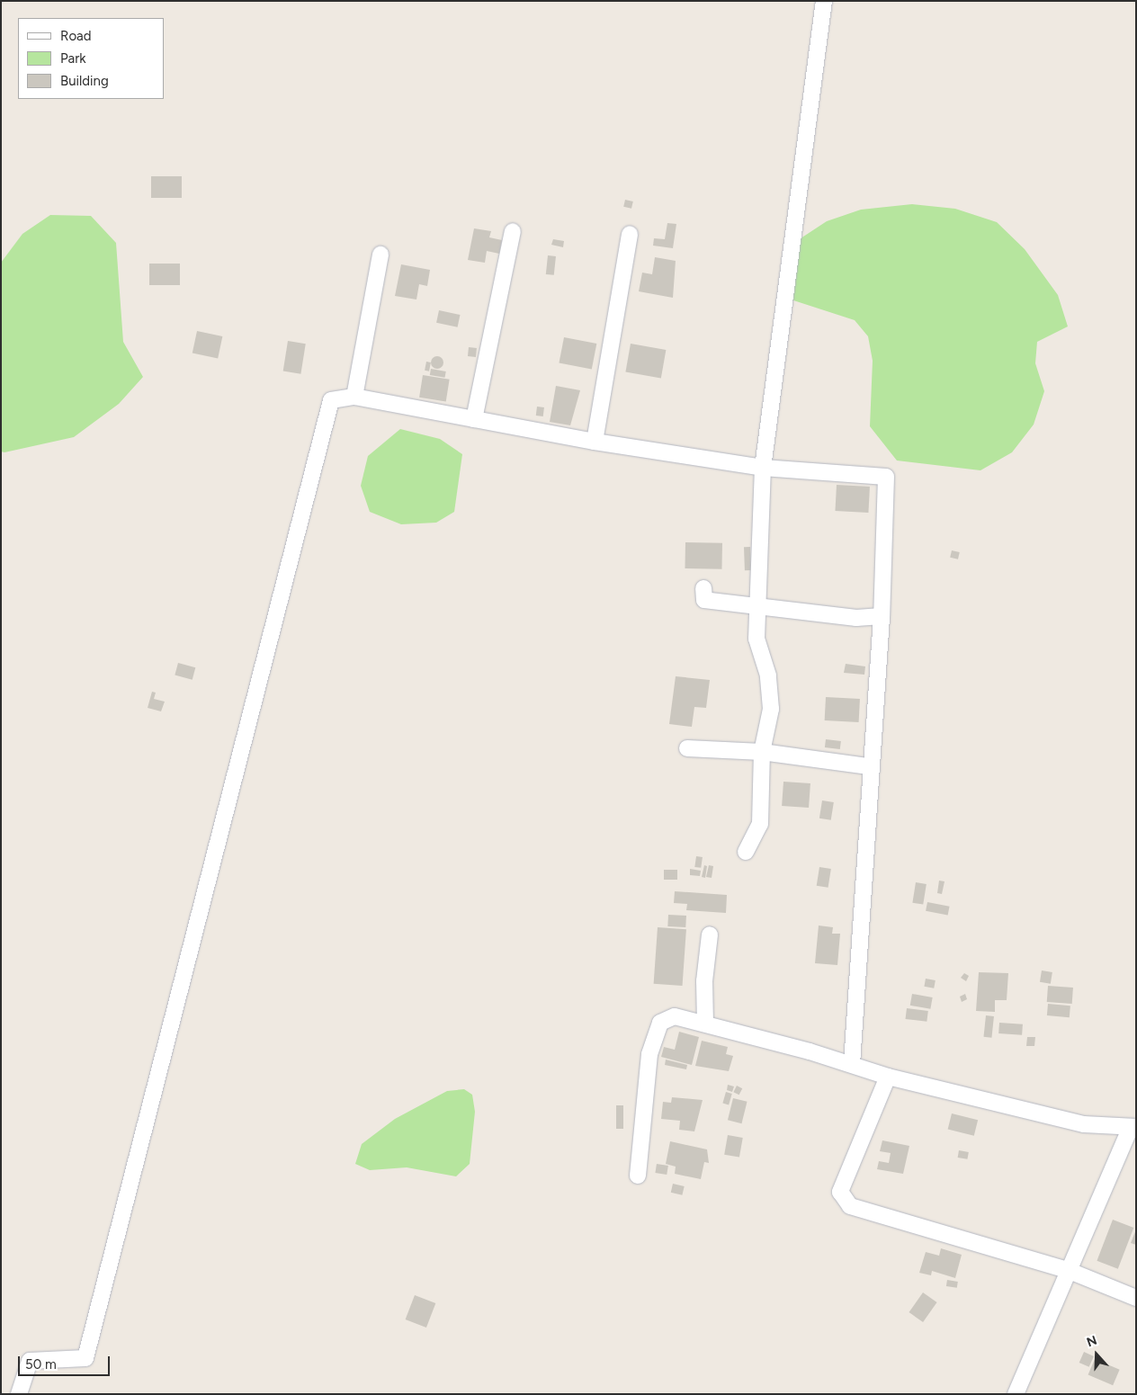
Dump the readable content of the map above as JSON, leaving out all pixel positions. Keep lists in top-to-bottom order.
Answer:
{
  "legend": ["Road", "Park", "Building"],
  "scale_bar": "50 m",
  "north": "top"
}
